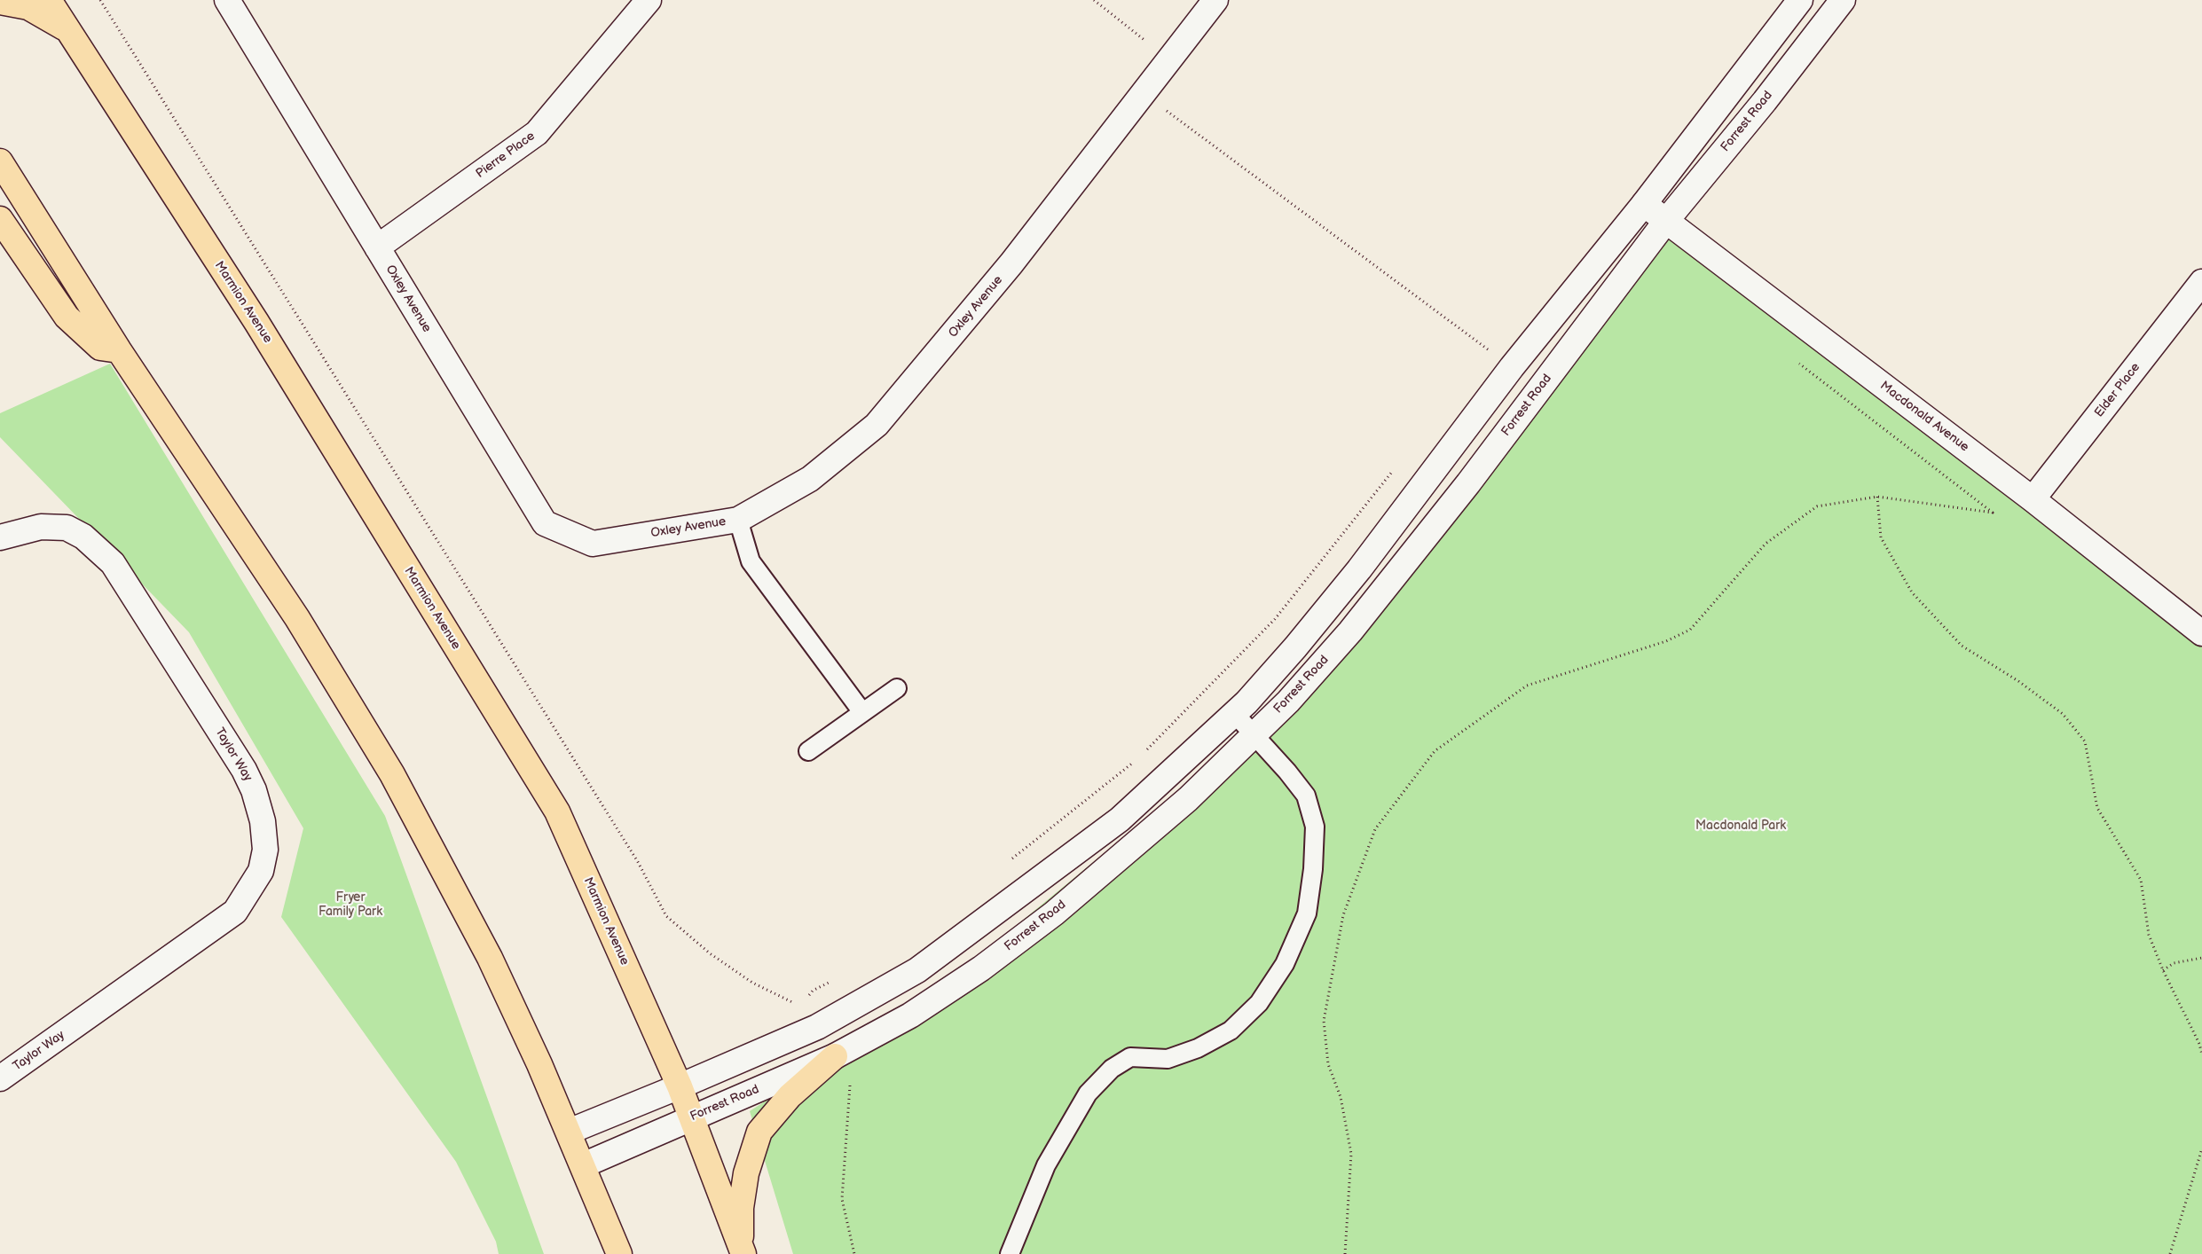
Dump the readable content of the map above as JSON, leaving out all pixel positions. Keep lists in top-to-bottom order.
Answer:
{
  "streets": {
    "highway": ["Marmion Avenue"],
    "street": [
      "Forrest Road",
      "Pierre Place",
      "Oxley Avenue",
      "Elder Place",
      "Macdonald Avenue",
      "Taylor Way"
    ]
  },
  "crossings": [
    ["Forrest Road", "Marmion Avenue"],
    ["Forrest Road", "Macdonald Avenue"],
    ["Pierre Place", "Oxley Avenue"],
    ["Elder Place", "Macdonald Avenue"]
  ],
  "parks": ["Macdonald Park", "Fryer Family Park"]
}
